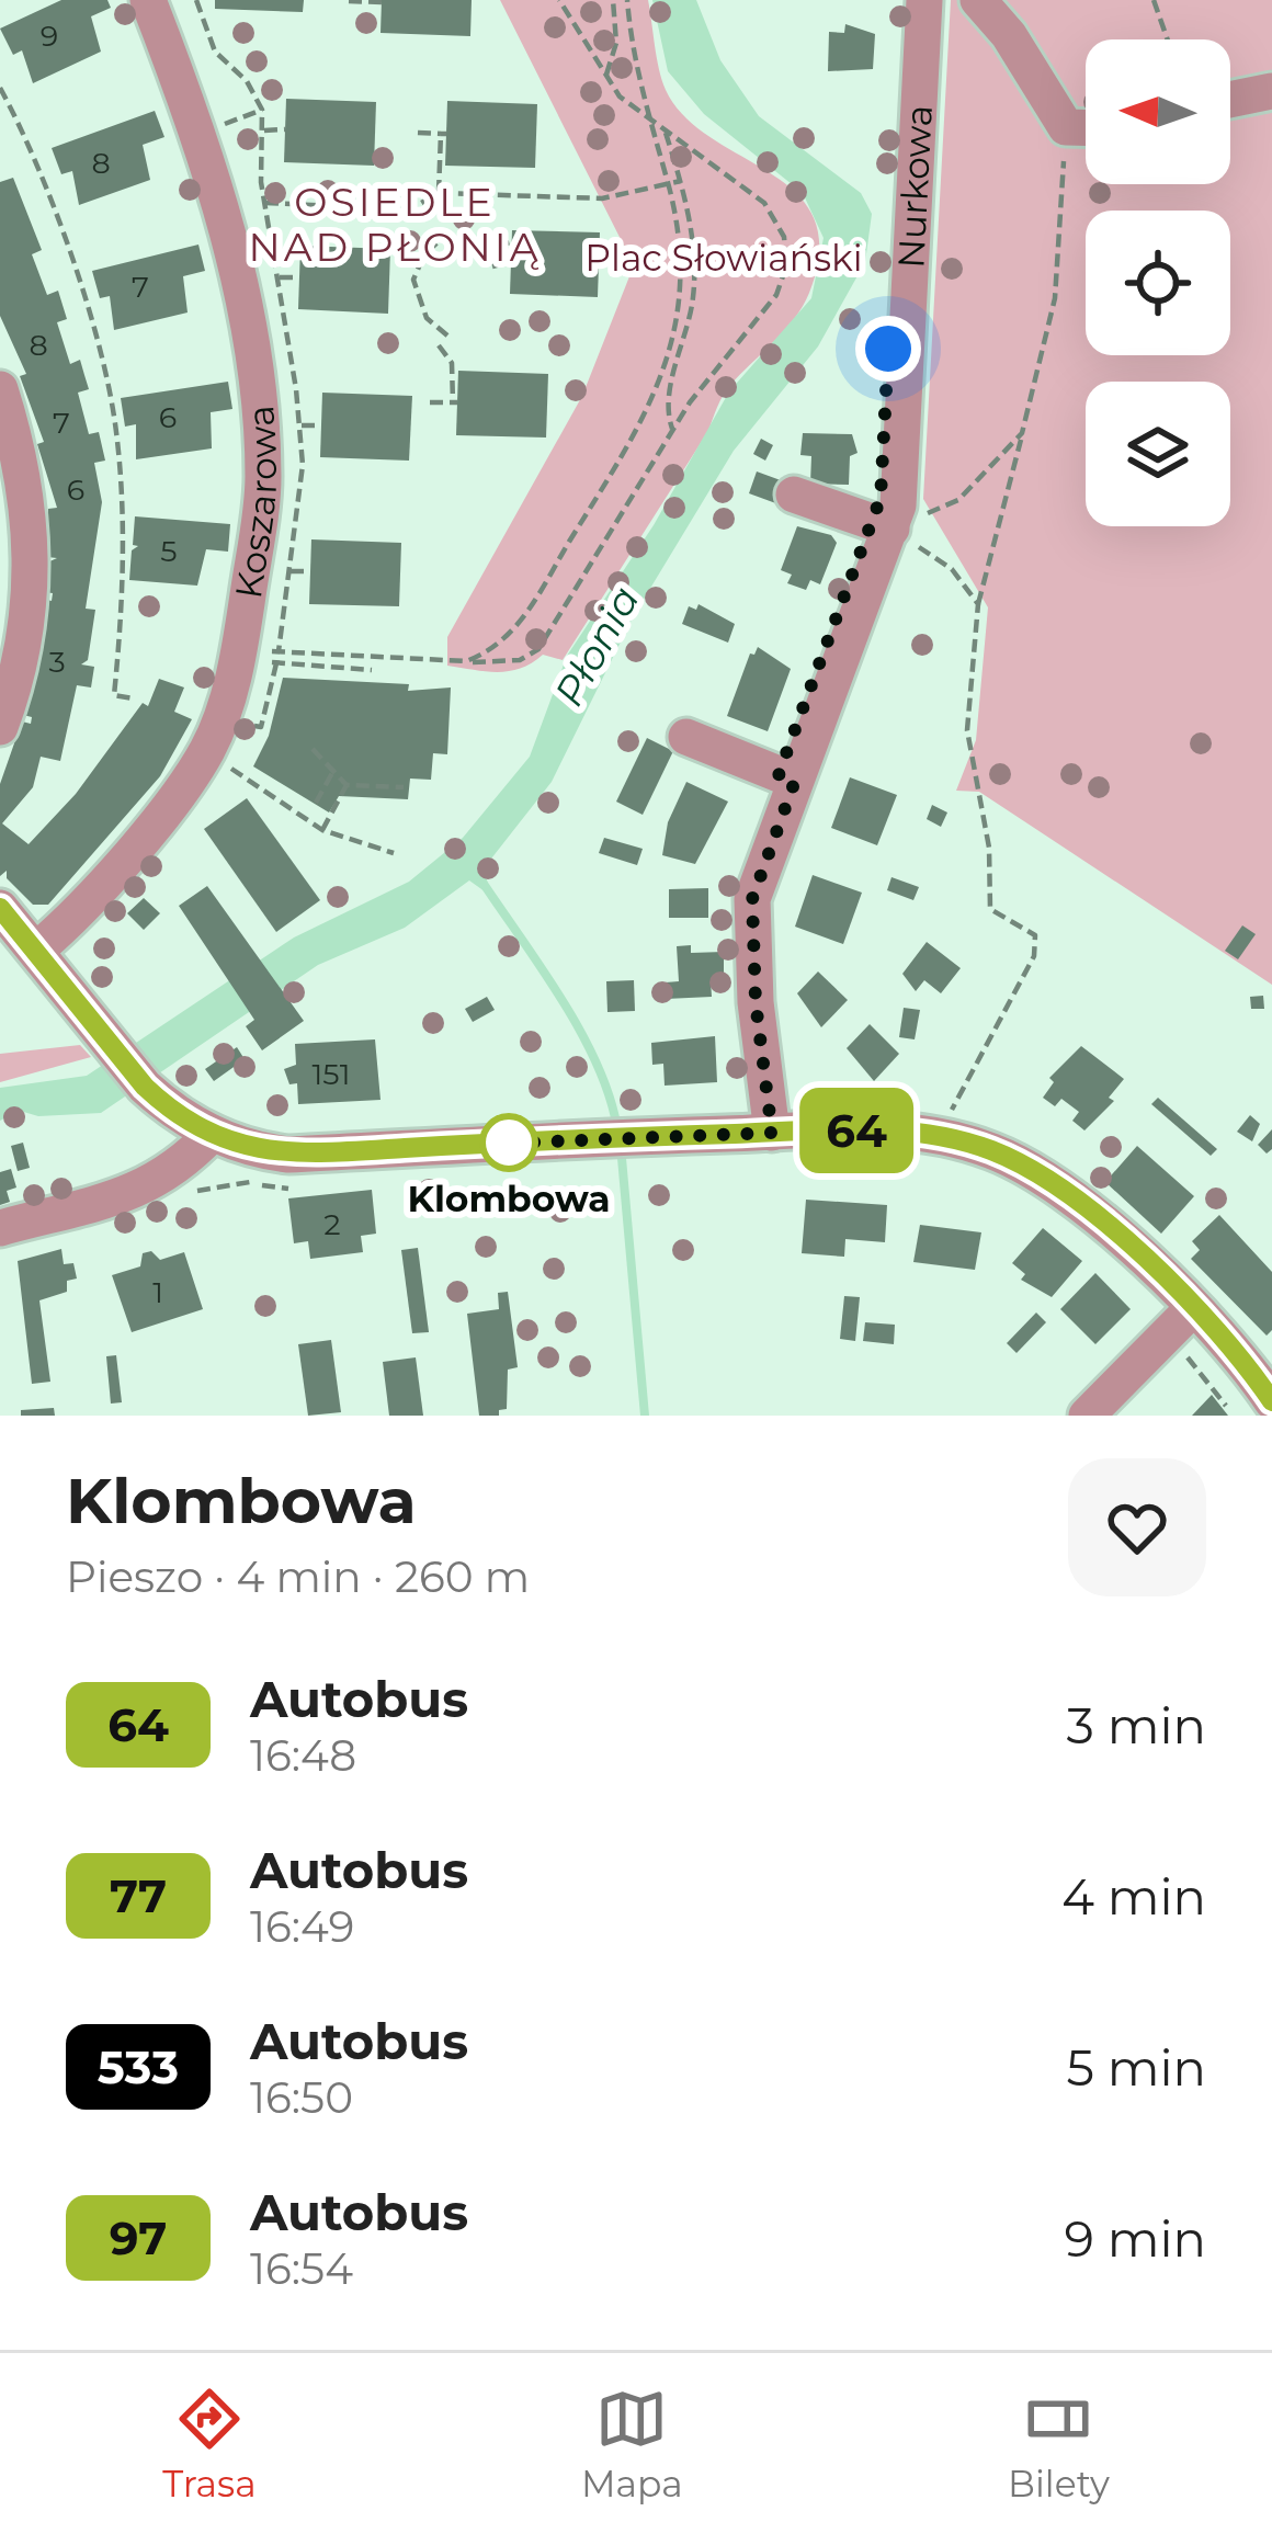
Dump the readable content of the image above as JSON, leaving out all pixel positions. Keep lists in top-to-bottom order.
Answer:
{
  "streets": {
    "street": ["Nurkowa", "Koszarowa"]
  },
  "districts": ["OSIEDLE NAD PŁONIĄ"],
  "water": ["Płonia"],
  "parks": ["Plac Słowiański"],
  "places": ["Klombowa"],
  "lines": ["bus line 64"],
  "house_numbers": [
    "9",
    "8",
    "7",
    "8",
    "6",
    "7",
    "6",
    "5",
    "3",
    "151",
    "2",
    "1"
  ],
  "north": "left",
  "page": {
    "on_map": "64",
    "heading": ["Klombowa", "Pieszo · 4 min · 260 m"],
    "list": [
      {
        "mark": "64",
        "name": "Autobus",
        "note": "16:48",
        "value": "3 min"
      },
      {
        "mark": "77",
        "name": "Autobus",
        "note": "16:49",
        "value": "4 min"
      },
      {
        "mark": "533",
        "name": "Autobus",
        "note": "16:50",
        "value": "5 min"
      },
      {
        "mark": "97",
        "name": "Autobus",
        "note": "16:54",
        "value": "9 min"
      }
    ],
    "tabs": ["Trasa", "Mapa", "Bilety"]
  }
}
